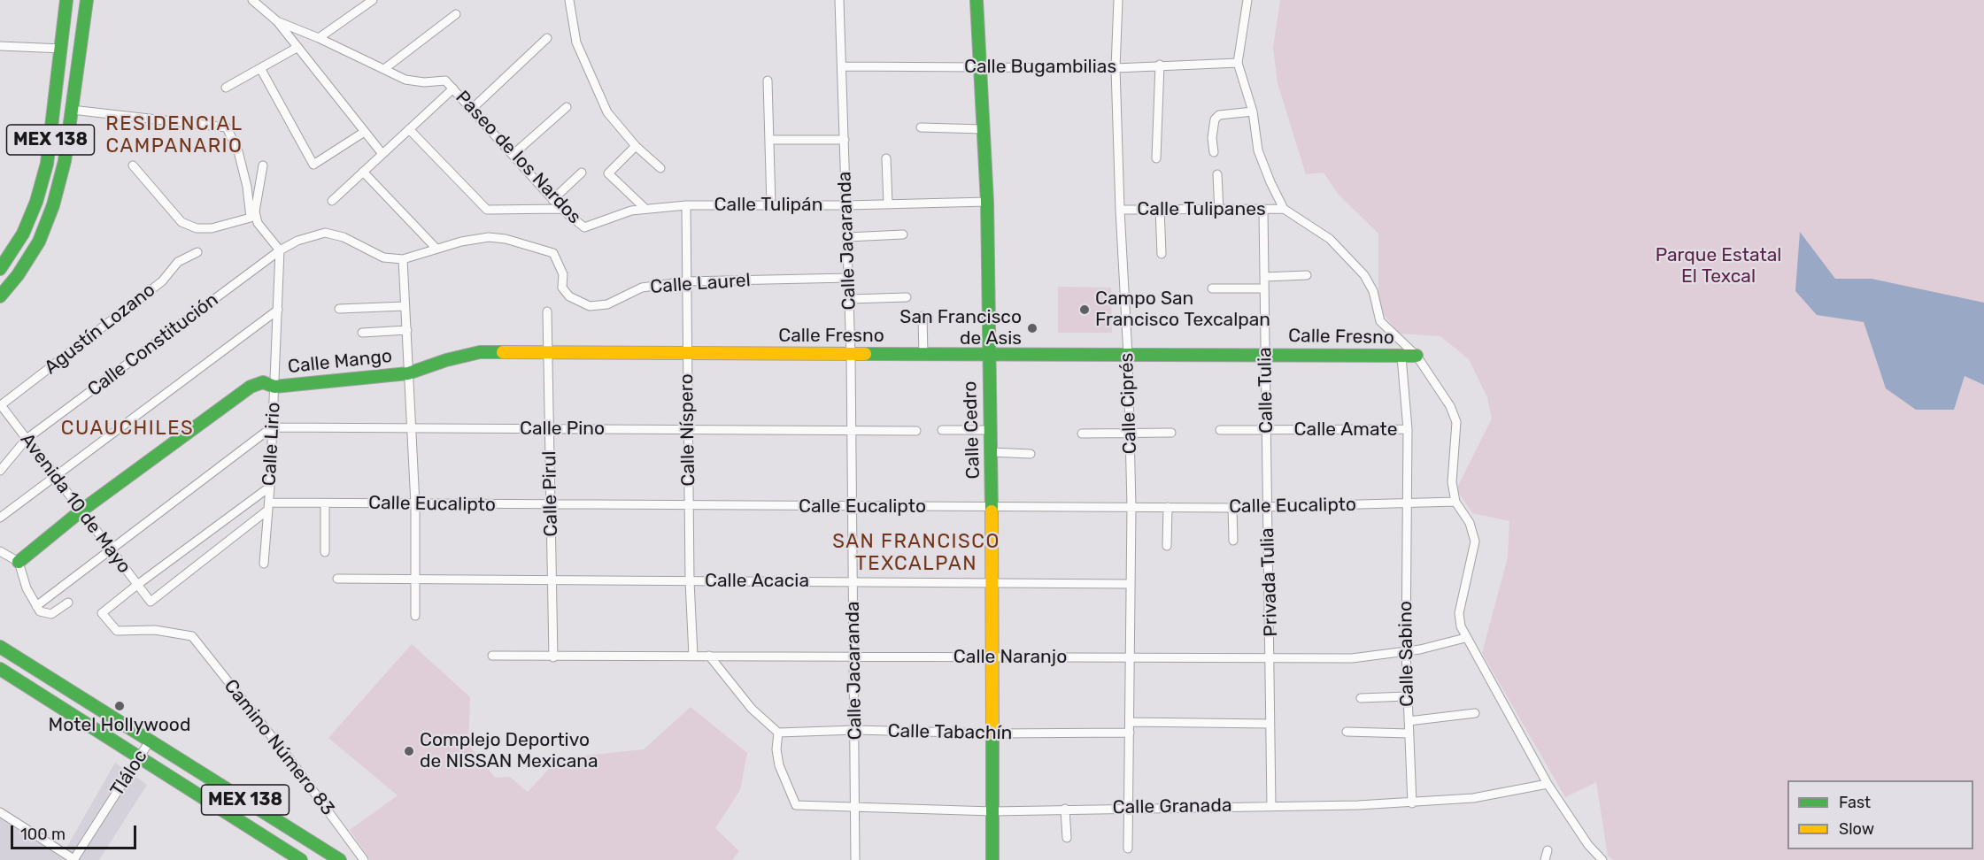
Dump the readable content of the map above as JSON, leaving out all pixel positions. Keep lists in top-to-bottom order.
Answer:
{
  "streets": {
    "street": [
      "Calle Bugambilias",
      "MEX 138",
      "Paseo de los Nardos",
      "Calle Tulipán",
      "Calle Tulipanes",
      "Calle Jacaranda",
      "Calle Laurel",
      "Agustín Lozano",
      "Calle Fresno",
      "Calle Constitución",
      "Calle Mango",
      "Calle Tulia",
      "Calle Ciprés",
      "Calle Pino",
      "Calle Níspero",
      "Calle Cedro",
      "Calle Amate",
      "Calle Lirio",
      "Calle Pirul",
      "Avenida 10 de Mayo",
      "Calle Eucalipto",
      "Calle Acacia",
      "Privada Tulia",
      "Calle Sabino",
      "Calle Naranjo",
      "Calle Tabachín",
      "Camino Número 83",
      "Tláloc",
      "Calle Granada"
    ]
  },
  "crossings": [
    ["Calle Bugambilias", "Calle Jacaranda"],
    ["Calle Bugambilias", "Calle Ciprés"],
    ["Calle Bugambilias", "Calle Cedro"],
    ["MEX 138", "Tláloc"],
    ["Paseo de los Nardos", "Calle Tulipán"],
    ["Calle Tulipán", "Calle Jacaranda"],
    ["Calle Tulipán", "Calle Níspero"],
    ["Calle Tulipán", "Calle Cedro"],
    ["Calle Tulipanes", "Calle Tulia"],
    ["Calle Tulipanes", "Calle Ciprés"],
    ["Calle Jacaranda", "Calle Laurel"],
    ["Calle Jacaranda", "Calle Fresno"],
    ["Calle Jacaranda", "Calle Pino"],
    ["Calle Jacaranda", "Calle Eucalipto"],
    ["Calle Jacaranda", "Calle Acacia"],
    ["Calle Jacaranda", "Calle Naranjo"],
    ["Calle Jacaranda", "Calle Tabachín"],
    ["Calle Jacaranda", "Calle Granada"],
    ["Calle Laurel", "Calle Níspero"],
    ["Agustín Lozano", "Avenida 10 de Mayo"],
    ["Calle Fresno", "Calle Mango"],
    ["Calle Fresno", "Calle Tulia"],
    ["Calle Fresno", "Calle Ciprés"],
    ["Calle Fresno", "Calle Níspero"],
    ["Calle Fresno", "Calle Cedro"],
    ["Calle Fresno", "Calle Pirul"],
    ["Calle Fresno", "Calle Sabino"],
    ["Calle Constitución", "Calle Lirio"],
    ["Calle Constitución", "Avenida 10 de Mayo"],
    ["Calle Mango", "Calle Lirio"],
    ["Calle Mango", "Avenida 10 de Mayo"],
    ["Calle Tulia", "Calle Amate"],
    ["Calle Tulia", "Calle Eucalipto"],
    ["Calle Tulia", "Privada Tulia"],
    ["Calle Ciprés", "Calle Eucalipto"],
    ["Calle Ciprés", "Calle Acacia"],
    ["Calle Ciprés", "Calle Naranjo"],
    ["Calle Ciprés", "Calle Tabachín"],
    ["Calle Ciprés", "Calle Granada"],
    ["Calle Pino", "Calle Níspero"],
    ["Calle Pino", "Calle Lirio"],
    ["Calle Pino", "Calle Pirul"],
    ["Calle Níspero", "Calle Eucalipto"],
    ["Calle Níspero", "Calle Acacia"],
    ["Calle Níspero", "Calle Naranjo"],
    ["Calle Cedro", "Calle Eucalipto"],
    ["Calle Cedro", "Calle Acacia"],
    ["Calle Cedro", "Calle Naranjo"],
    ["Calle Cedro", "Calle Tabachín"],
    ["Calle Cedro", "Calle Granada"],
    ["Calle Amate", "Calle Sabino"],
    ["Calle Lirio", "Avenida 10 de Mayo"],
    ["Calle Lirio", "Calle Eucalipto"],
    ["Calle Pirul", "Calle Eucalipto"],
    ["Calle Pirul", "Calle Acacia"],
    ["Calle Pirul", "Calle Naranjo"],
    ["Avenida 10 de Mayo", "Calle Eucalipto"],
    ["Avenida 10 de Mayo", "Camino Número 83"],
    ["Calle Eucalipto", "Privada Tulia"],
    ["Calle Eucalipto", "Calle Sabino"],
    ["Privada Tulia", "Calle Naranjo"],
    ["Calle Sabino", "Calle Naranjo"],
    ["Calle Sabino", "Calle Granada"],
    ["Calle Tabachín", "Calle Granada"]
  ],
  "districts": ["RESIDENCIAL CAMPANARIO", "CUAUCHILES", "SAN FRANCISCO TEXCALPAN"],
  "parks": ["Parque Estatal El Texcal"],
  "places": [
    "Campo San Francisco Texcalpan",
    "San Francisco de Asis",
    "Motel Hollywood",
    "Complejo Deportivo de NISSAN Mexicana"
  ],
  "legend": ["Fast", "Slow"],
  "scale_bar": "100 m"
}
